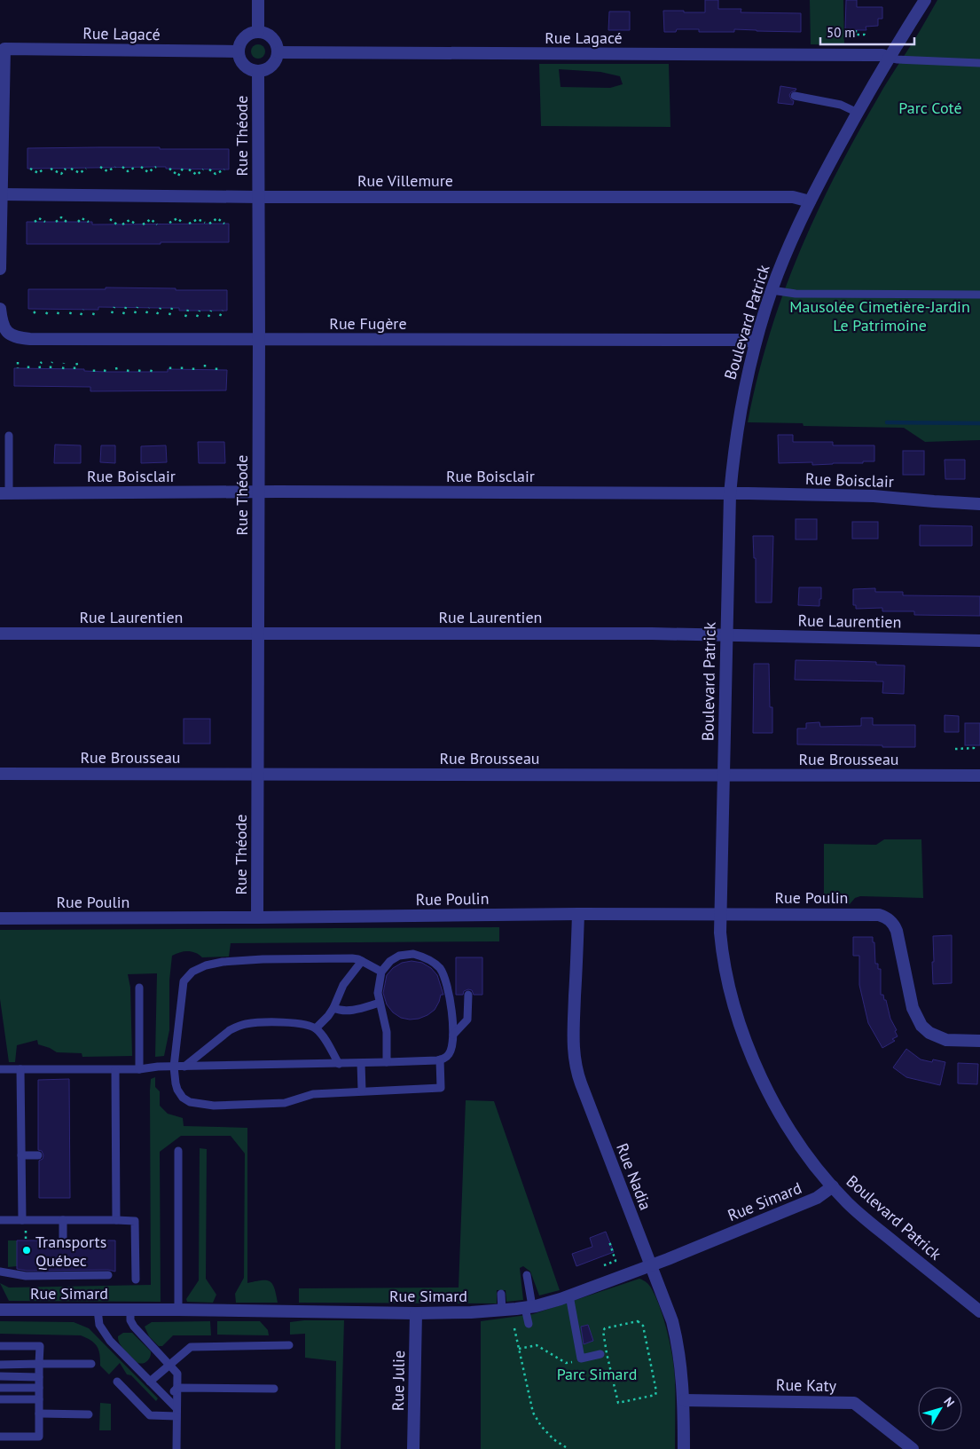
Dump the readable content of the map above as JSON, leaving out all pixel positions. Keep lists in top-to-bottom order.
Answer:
{
  "streets": {
    "street": [
      "Rue Lagacé",
      "Rue Théode",
      "Rue Villemure",
      "Boulevard Patrick",
      "Rue Fugère",
      "Rue Boisclair",
      "Rue Laurentien",
      "Rue Brousseau",
      "Rue Poulin",
      "Rue Nadia",
      "Rue Simard",
      "Rue Julie",
      "Rue Katy"
    ]
  },
  "crossings": [
    ["Rue Lagacé", "Rue Théode"],
    ["Rue Lagacé", "Rue Villemure"],
    ["Rue Lagacé", "Boulevard Patrick"],
    ["Rue Théode", "Rue Villemure"],
    ["Rue Théode", "Rue Fugère"],
    ["Rue Théode", "Rue Boisclair"],
    ["Rue Théode", "Rue Laurentien"],
    ["Rue Théode", "Rue Brousseau"],
    ["Rue Théode", "Rue Poulin"],
    ["Rue Villemure", "Boulevard Patrick"],
    ["Boulevard Patrick", "Rue Fugère"],
    ["Boulevard Patrick", "Rue Boisclair"],
    ["Boulevard Patrick", "Rue Laurentien"],
    ["Boulevard Patrick", "Rue Brousseau"],
    ["Boulevard Patrick", "Rue Poulin"],
    ["Boulevard Patrick", "Rue Simard"],
    ["Rue Poulin", "Rue Nadia"],
    ["Rue Nadia", "Rue Simard"],
    ["Rue Nadia", "Rue Katy"],
    ["Rue Simard", "Rue Julie"]
  ],
  "parks": ["Parc Coté", "Mausolée Cimetière-Jardin Le Patrimoine", "Parc Simard"],
  "places": ["Transports Québec"],
  "scale_bar": "50 m",
  "north": "top right"
}
